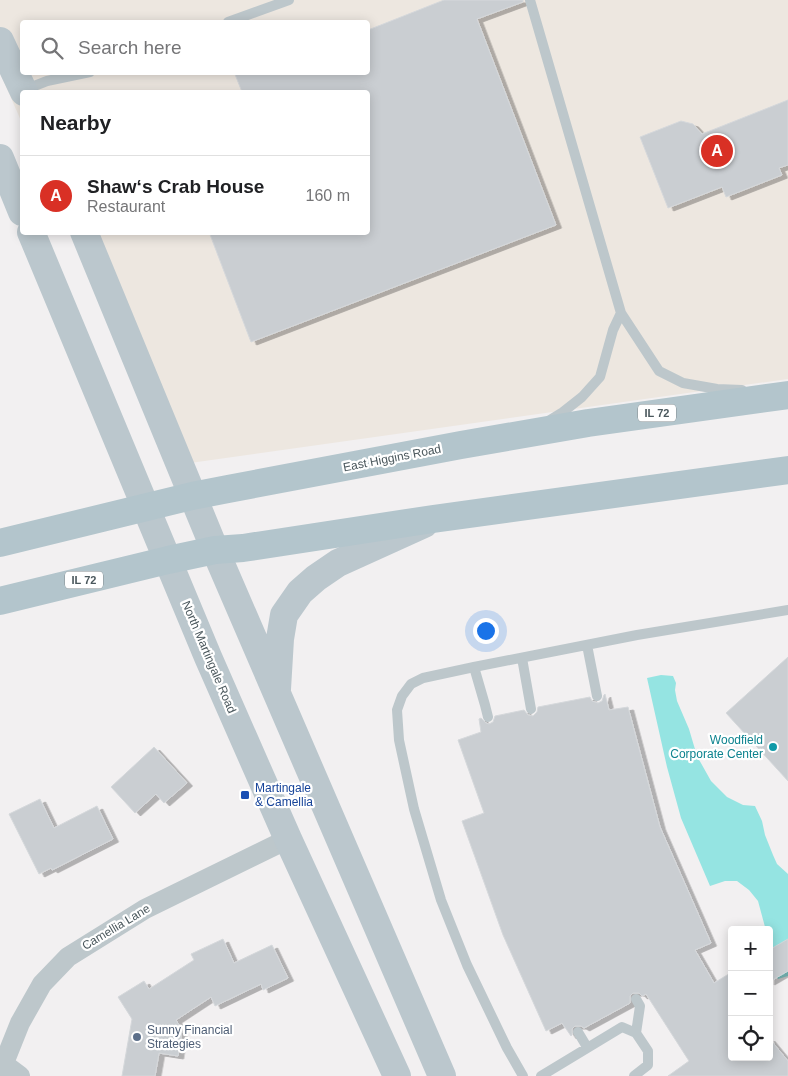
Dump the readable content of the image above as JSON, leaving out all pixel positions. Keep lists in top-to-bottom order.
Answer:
{
  "streets": {
    "main road": ["IL 72", "East Higgins Road"],
    "street": ["North Martingale Road", "Camellia Lane"]
  },
  "crossings": [
    ["IL 72", "North Martingale Road"],
    ["East Higgins Road", "North Martingale Road"],
    ["North Martingale Road", "Camellia Lane"]
  ],
  "places": {
    "other": ["Woodfield Corporate Center", "Sunny Financial Strategies"],
    "transit": ["Martingale & Camellia"]
  },
  "page": {
    "search": "Search here",
    "heading": "Nearby",
    "pins": "A",
    "list": [
      {
        "mark": "A",
        "name": "Shaw‘s Crab House",
        "note": "Restaurant",
        "value": "160 m"
      }
    ],
    "map_buttons": ["+", "−"]
  }
}
